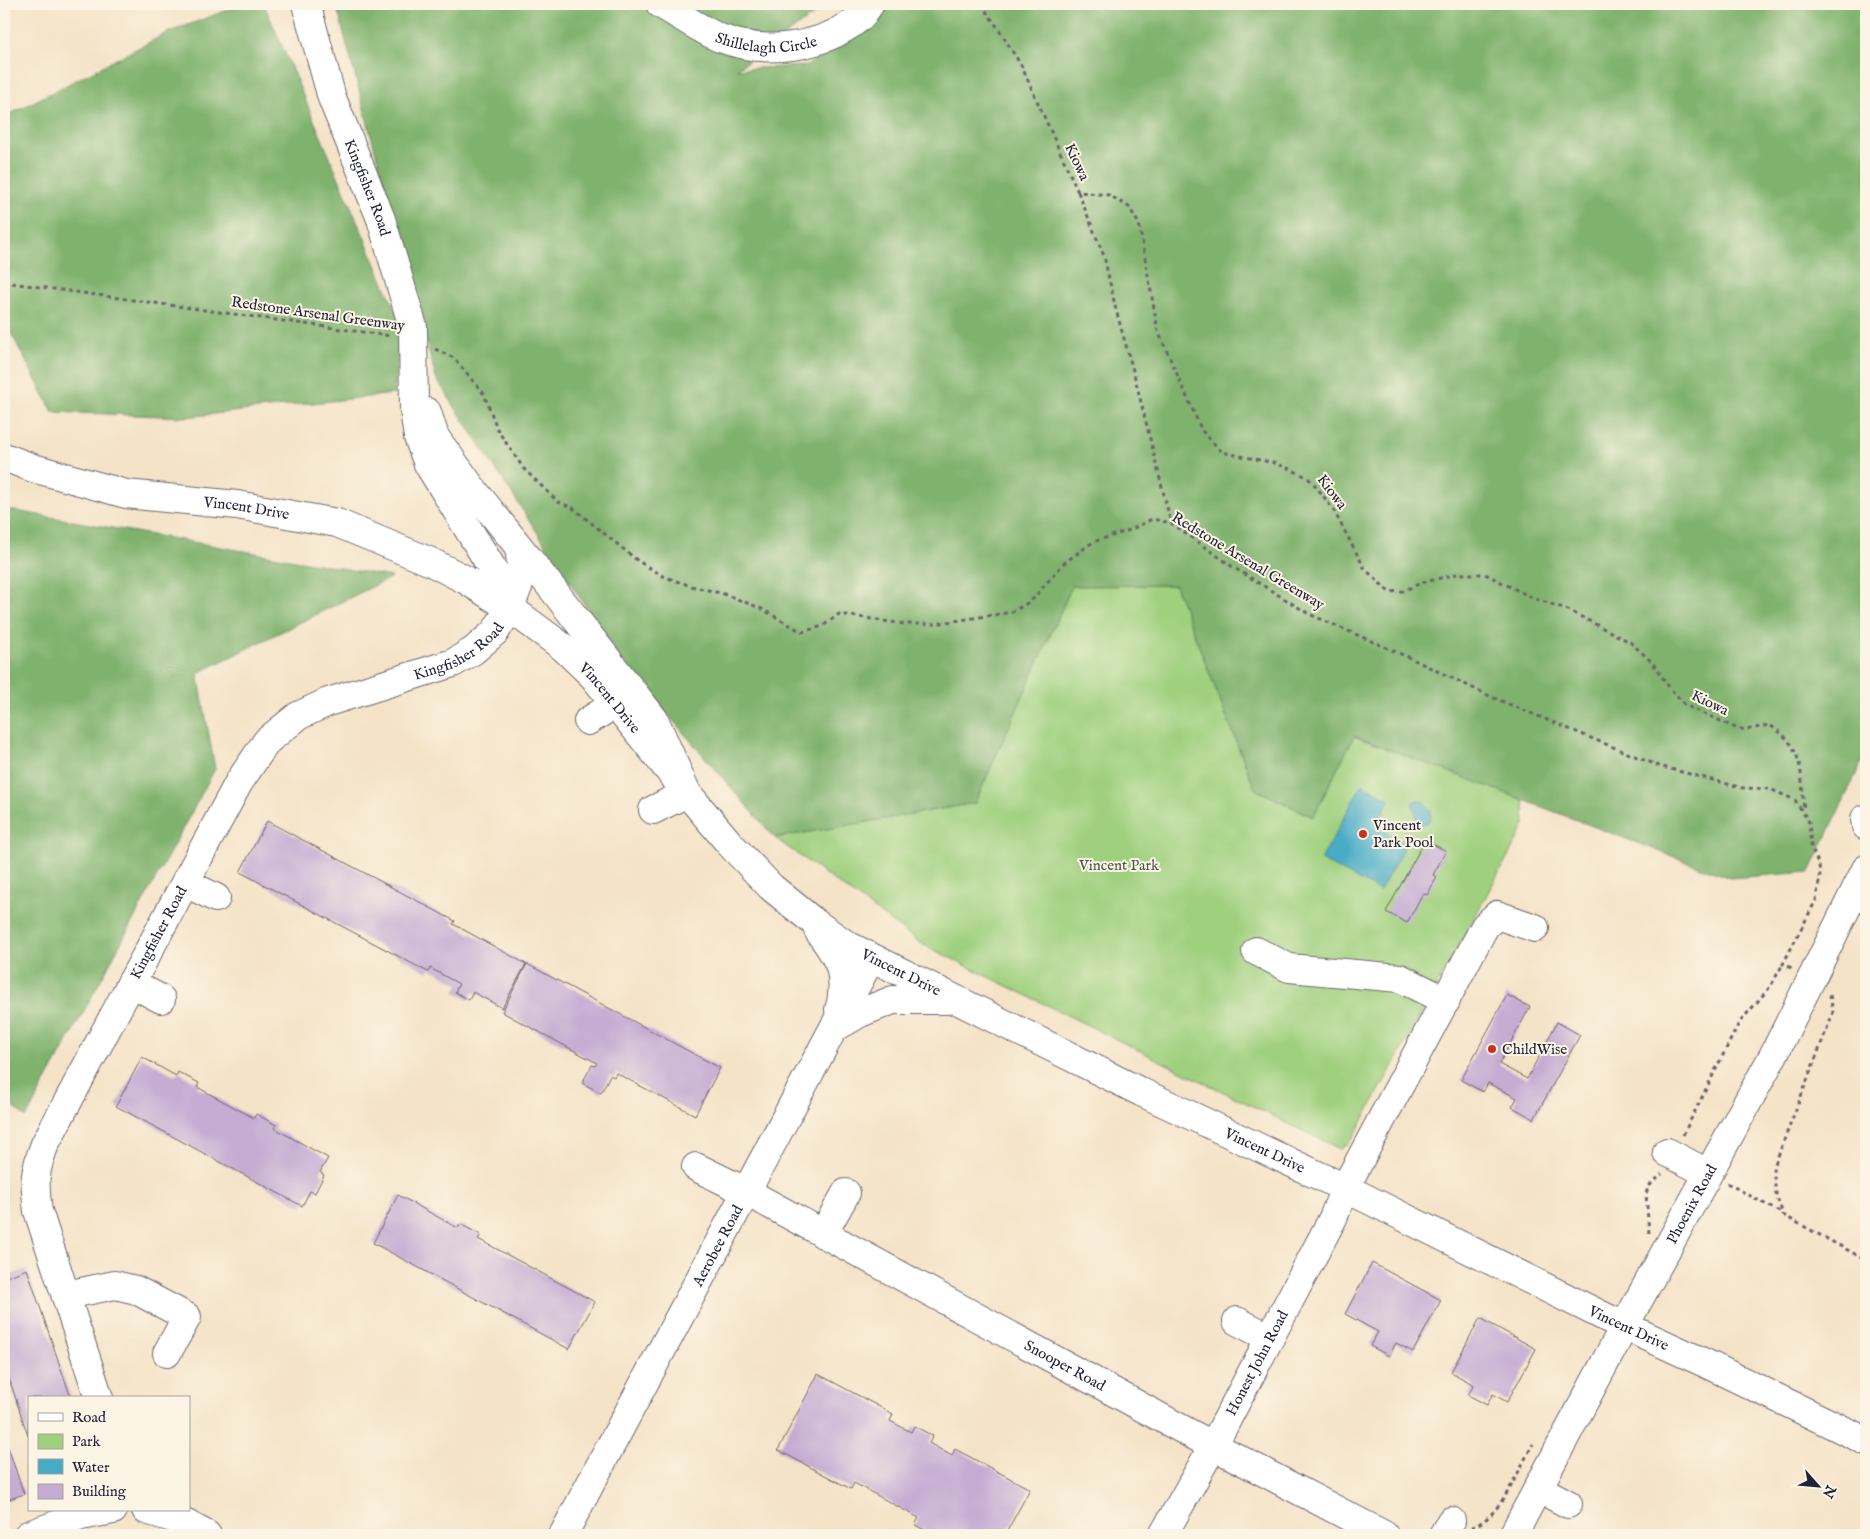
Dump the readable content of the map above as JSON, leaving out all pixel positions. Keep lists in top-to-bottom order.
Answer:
{
  "streets": {
    "street": [
      "Shillelagh Circle",
      "Kingfisher Road",
      "Vincent Drive",
      "Phoenix Road",
      "Aerobee Road",
      "Honest John Road",
      "Snooper Road"
    ],
    "path": ["Kiowa", "Redstone Arsenal Greenway"]
  },
  "crossings": [
    ["Kiowa", "Redstone Arsenal Greenway"],
    ["Kingfisher Road", "Redstone Arsenal Greenway"],
    ["Kingfisher Road", "Vincent Drive"],
    ["Vincent Drive", "Phoenix Road"],
    ["Vincent Drive", "Aerobee Road"],
    ["Vincent Drive", "Honest John Road"],
    ["Aerobee Road", "Snooper Road"],
    ["Honest John Road", "Snooper Road"]
  ],
  "parks": ["Vincent Park"],
  "places": ["Vincent Park Pool", "ChildWise"],
  "legend": [
    "Road",
    "Park",
    "Water",
    "Building"
  ],
  "north": "bottom right"
}
